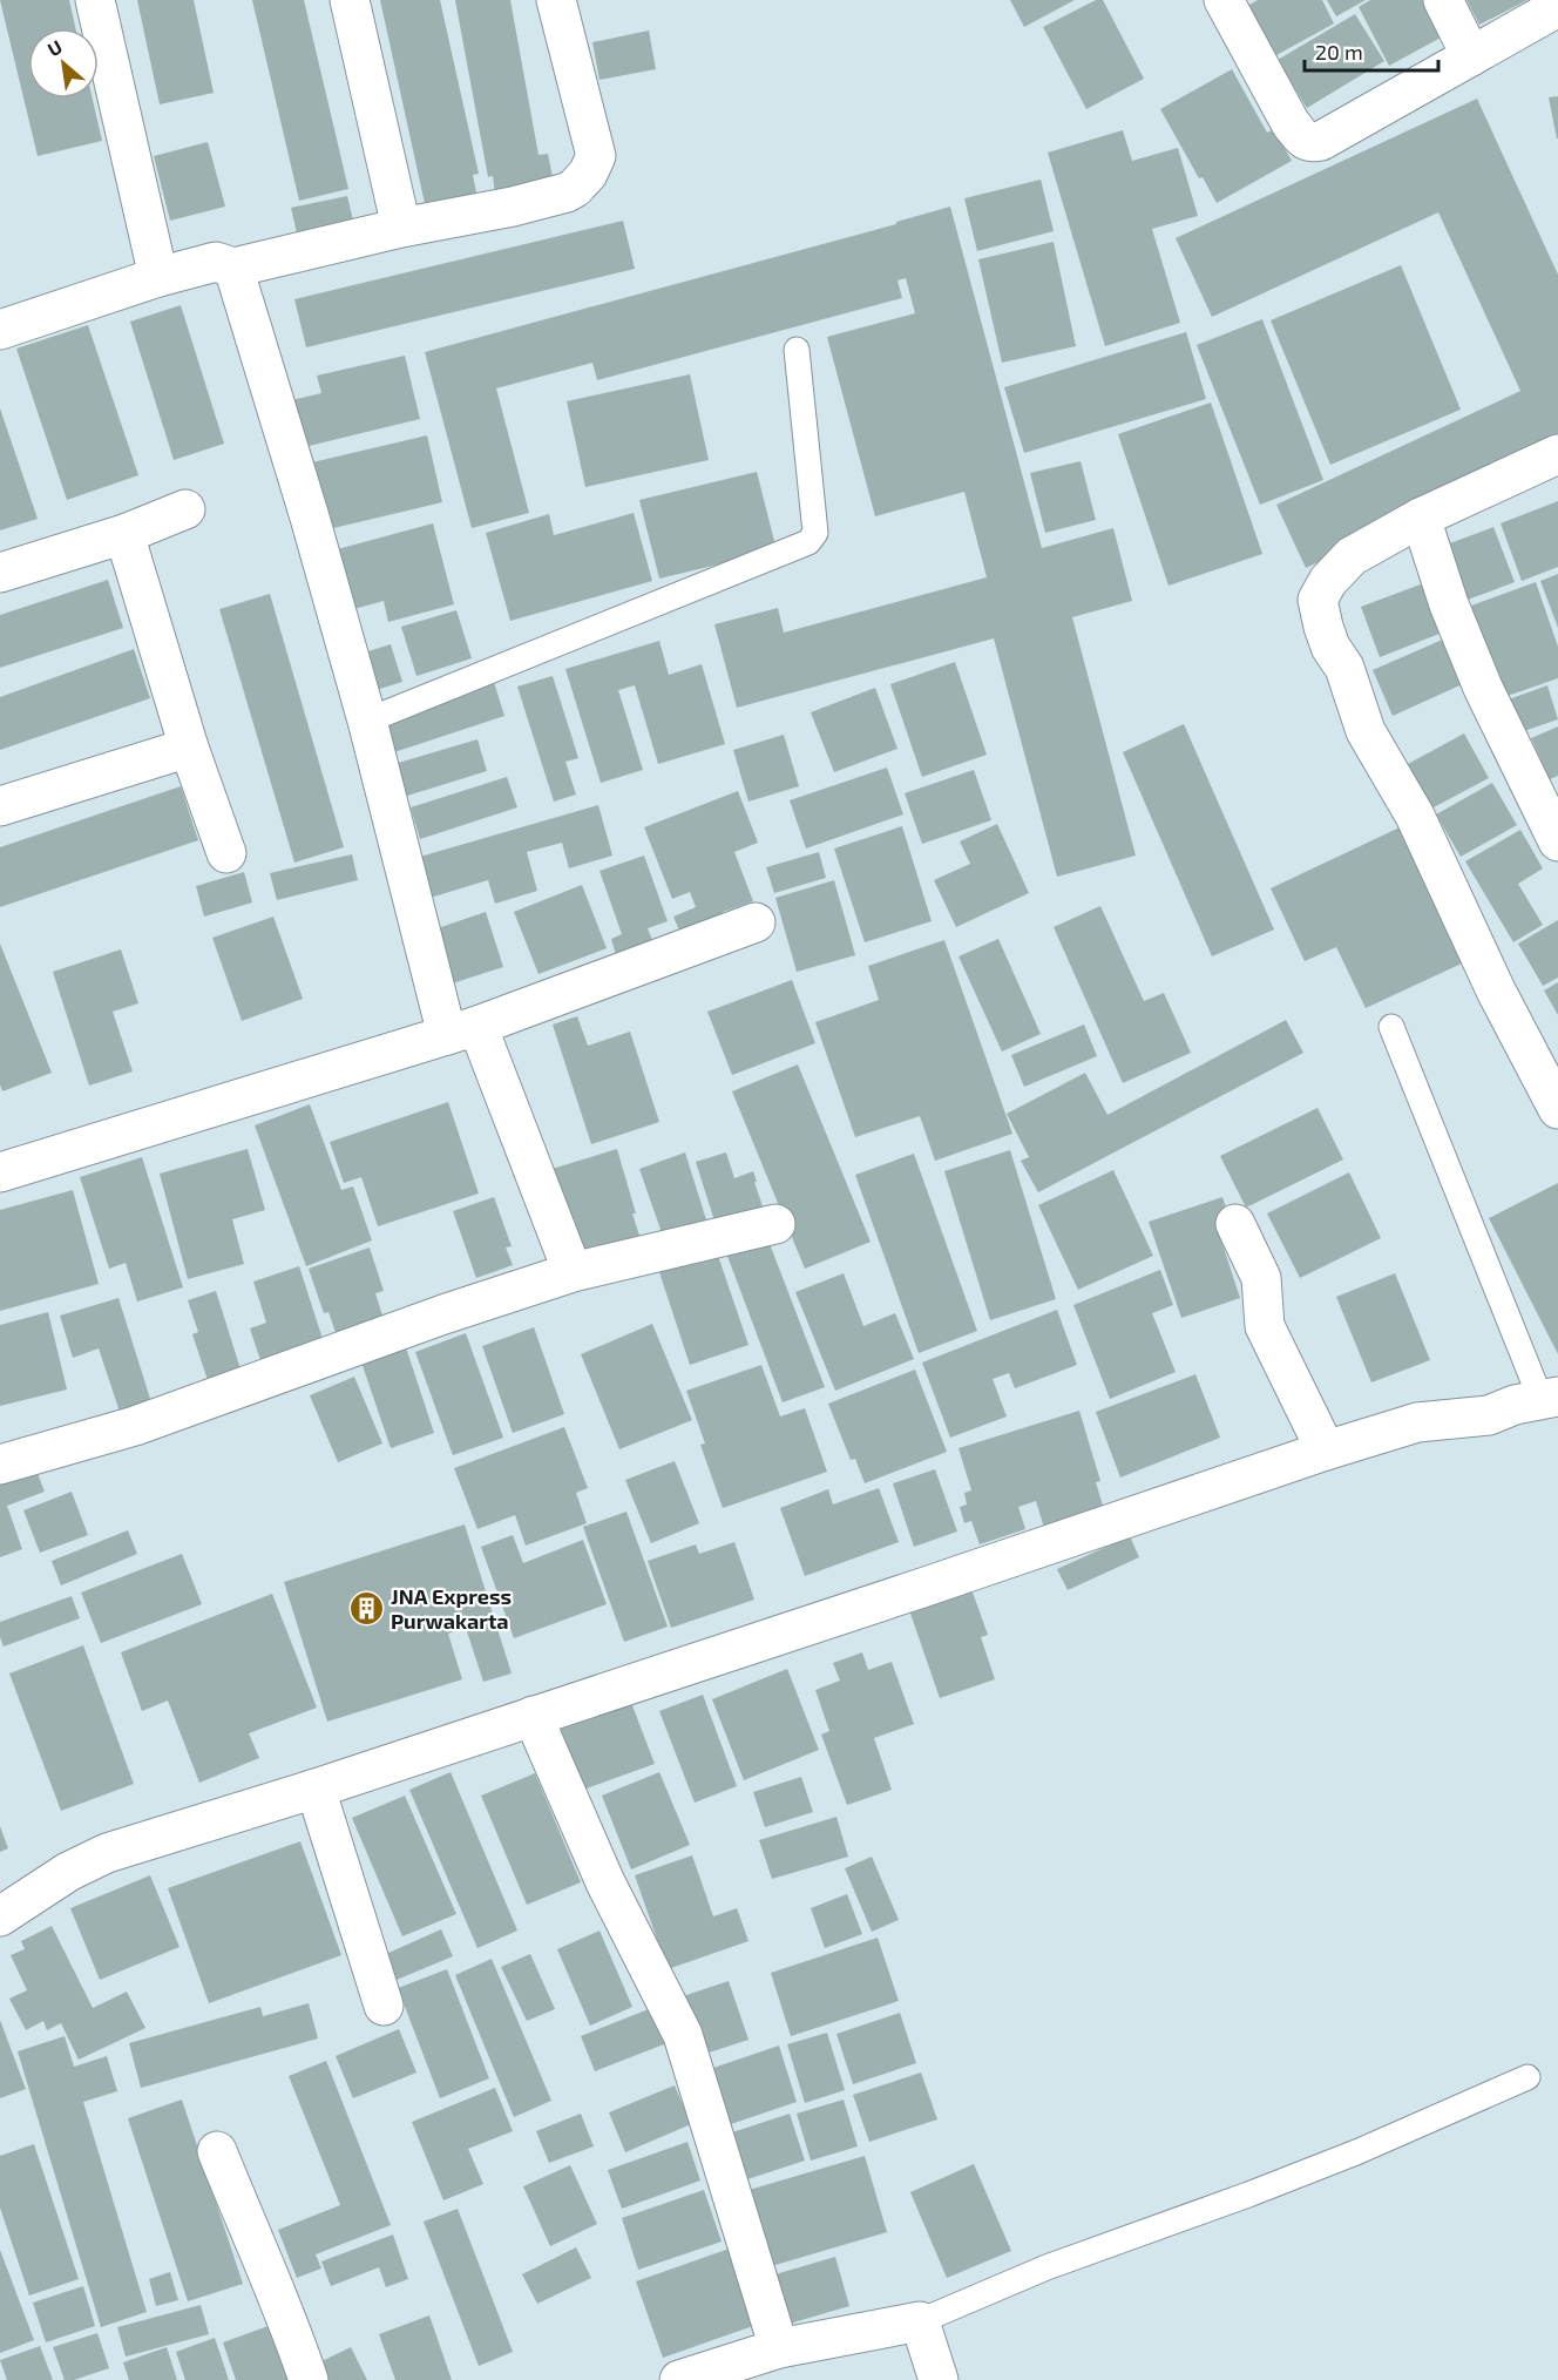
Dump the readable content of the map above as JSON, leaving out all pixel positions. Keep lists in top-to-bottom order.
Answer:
{
  "places": {
    "building": ["JNA Express Purwakarta"]
  },
  "scale_bar": "20 m",
  "north": "top left"
}
